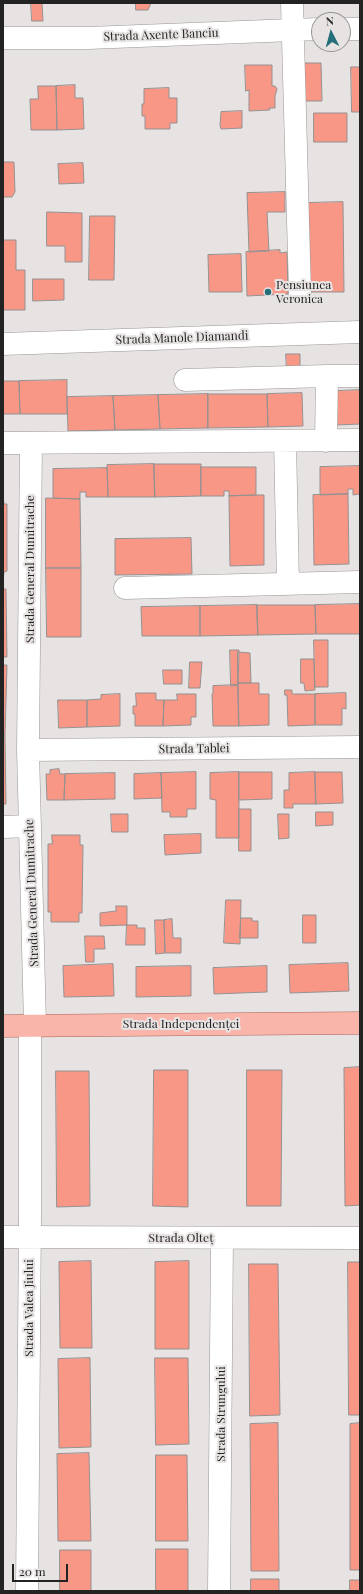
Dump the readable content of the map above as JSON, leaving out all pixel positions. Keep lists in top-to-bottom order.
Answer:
{
  "streets": {
    "main road": ["Strada Independenței"],
    "street": [
      "Strada Axente Banciu",
      "Strada Manole Diamandi",
      "Strada General Dumitrache",
      "Strada Tablei",
      "Strada Olteț",
      "Strada Valea Jiului",
      "Strada Strungului"
    ]
  },
  "crossings": [
    ["Strada General Dumitrache", "Strada Tablei"],
    ["Strada General Dumitrache", "Strada Independenței"],
    ["Strada General Dumitrache", "Strada Valea Jiului"],
    ["Strada Independenței", "Strada Valea Jiului"],
    ["Strada Olteț", "Strada Valea Jiului"],
    ["Strada Olteț", "Strada Strungului"]
  ],
  "places": ["Pensiunea Veronica"],
  "scale_bar": "20 m",
  "north": "top"
}
